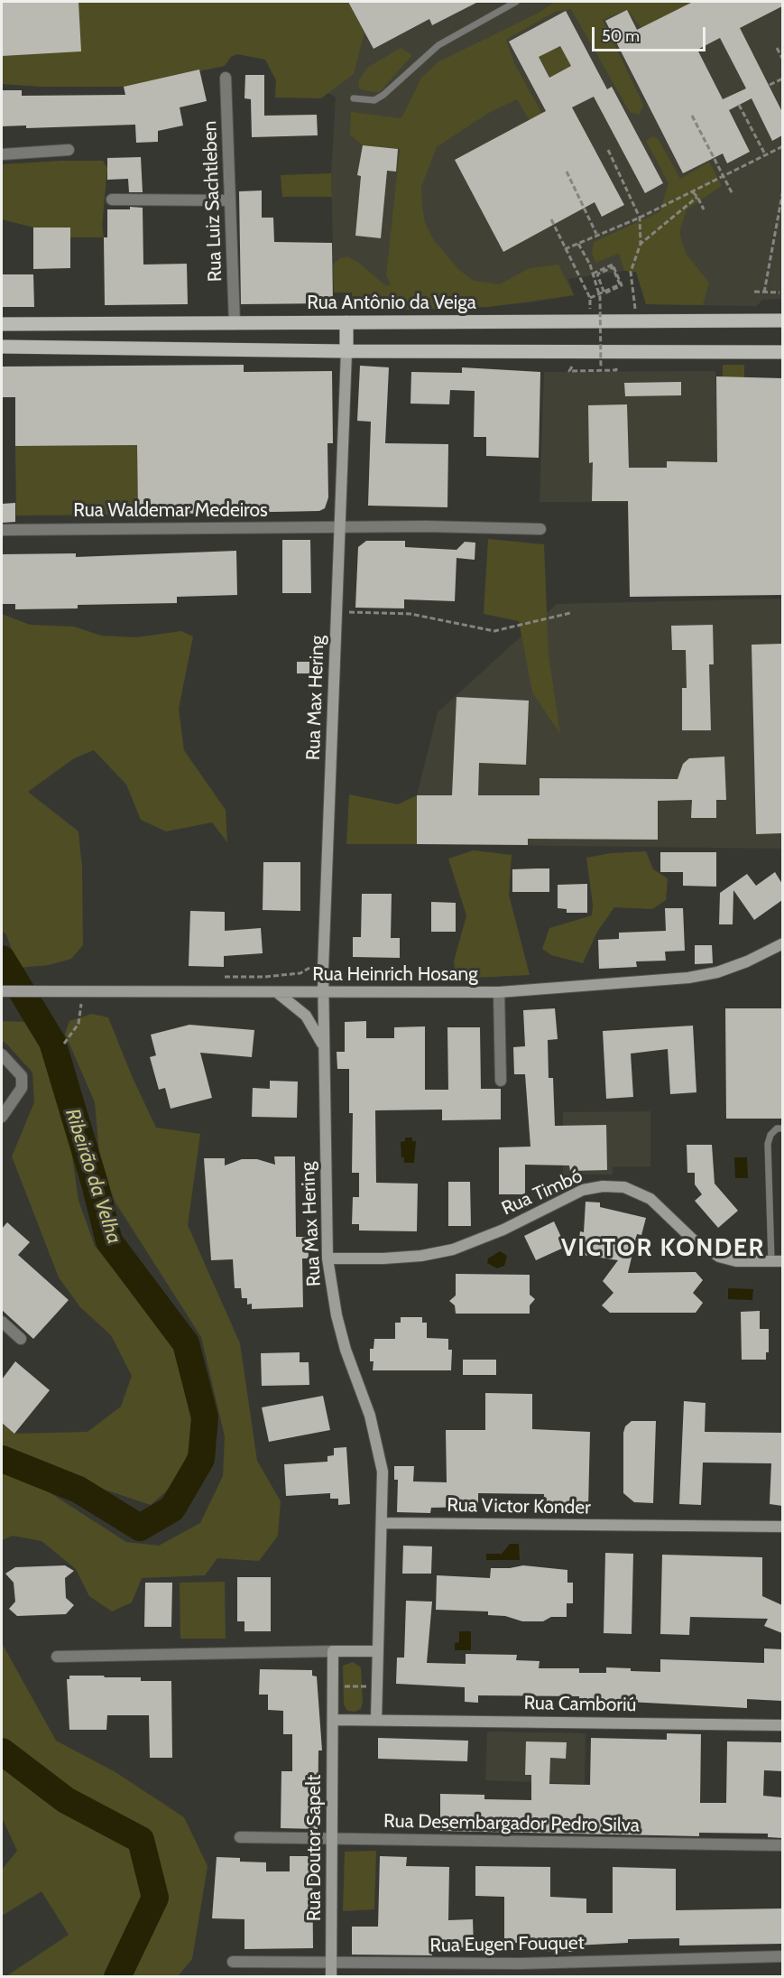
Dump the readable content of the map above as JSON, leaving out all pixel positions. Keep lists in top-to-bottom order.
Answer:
{
  "streets": {
    "main road": ["Rua Antônio da Veiga"],
    "street": [
      "Rua Luiz Sachtleben",
      "Rua Waldemar Medeiros",
      "Rua Max Hering",
      "Rua Heinrich Hosang",
      "Rua Timbó",
      "Rua Victor Konder",
      "Rua Camboriú",
      "Rua Desembargador Pedro Silva",
      "Rua Doutor Sapelt",
      "Rua Eugen Fouquet"
    ]
  },
  "crossings": [
    ["Rua Luiz Sachtleben", "Rua Antônio da Veiga"],
    ["Rua Waldemar Medeiros", "Rua Max Hering"],
    ["Rua Max Hering", "Rua Heinrich Hosang"],
    ["Rua Max Hering", "Rua Timbó"],
    ["Rua Max Hering", "Rua Victor Konder"],
    ["Rua Camboriú", "Rua Doutor Sapelt"],
    ["Rua Desembargador Pedro Silva", "Rua Doutor Sapelt"],
    ["Rua Doutor Sapelt", "Rua Eugen Fouquet"]
  ],
  "districts": ["VICTOR KONDER"],
  "water": ["Ribeirão da Velha"],
  "scale_bar": "50 m"
}
